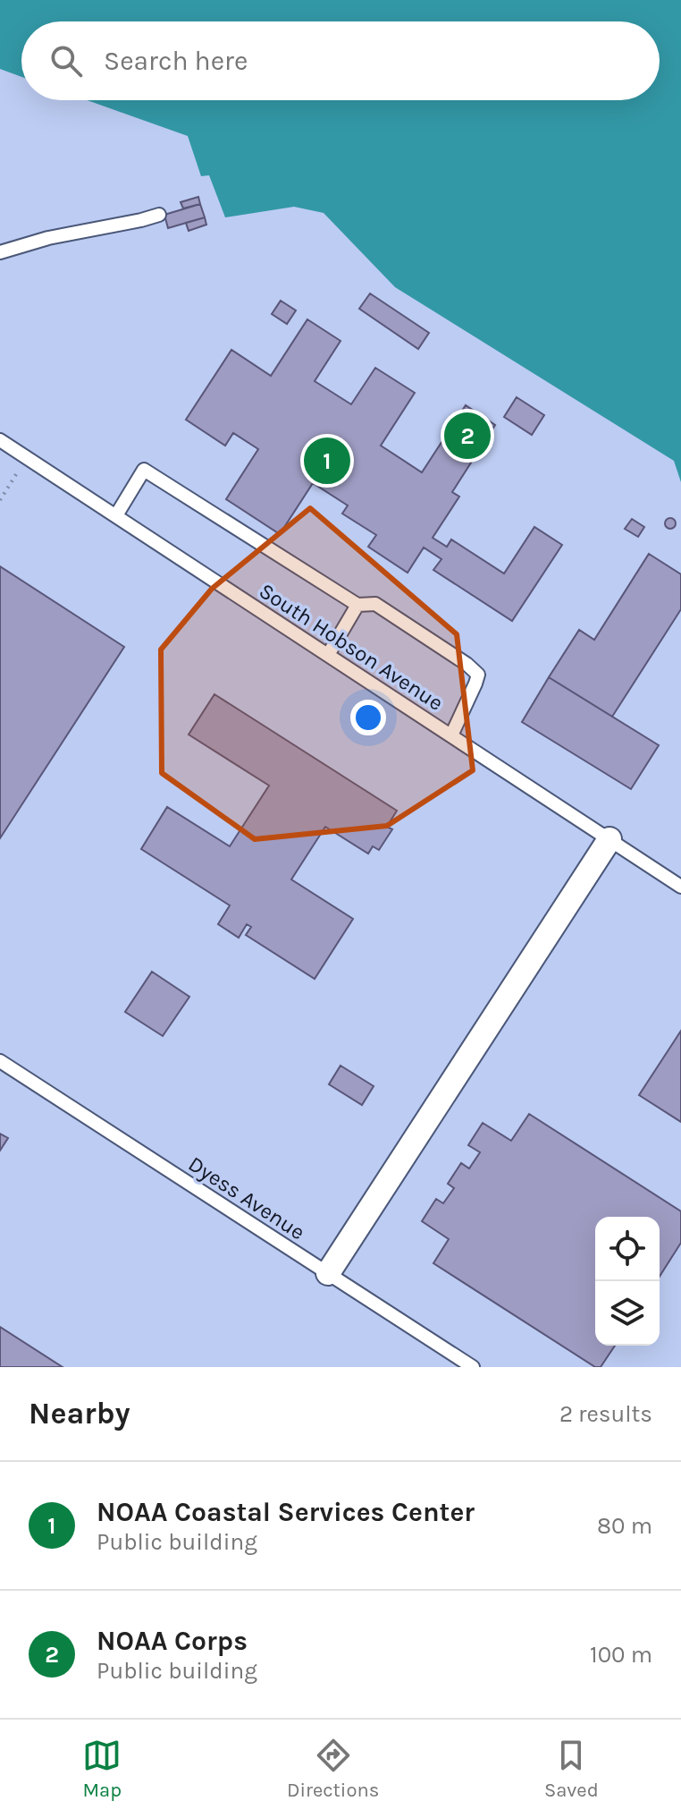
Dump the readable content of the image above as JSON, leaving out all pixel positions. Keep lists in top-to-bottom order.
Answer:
{
  "streets": {
    "lane": ["South Hobson Avenue", "Dyess Avenue"]
  },
  "page": {
    "search": "Search here",
    "pins": ["2", "1"],
    "heading": ["Nearby", "2 results"],
    "list": [
      {
        "mark": "1",
        "name": "NOAA Coastal Services Center",
        "note": "Public building",
        "value": "80 m"
      },
      {
        "mark": "2",
        "name": "NOAA Corps",
        "note": "Public building",
        "value": "100 m"
      }
    ],
    "nav": ["Map", "Directions", "Saved"]
  }
}
